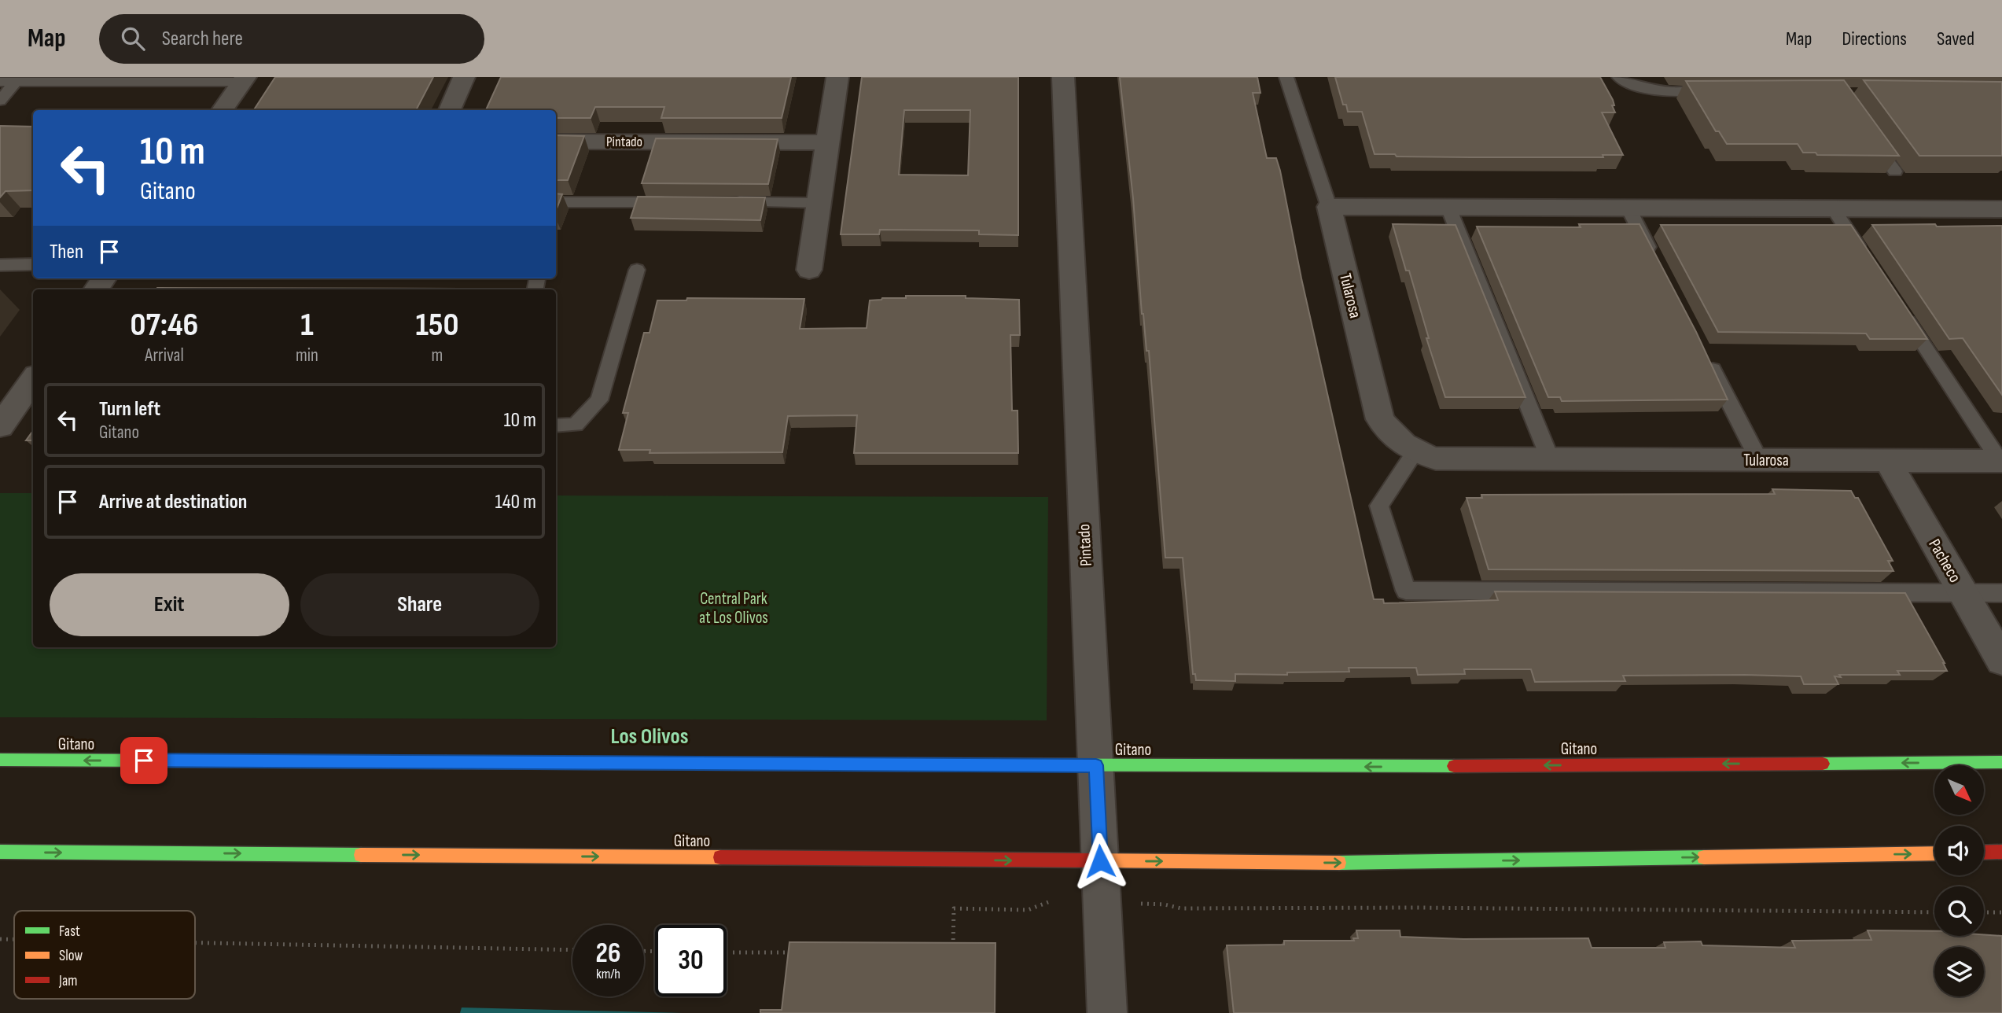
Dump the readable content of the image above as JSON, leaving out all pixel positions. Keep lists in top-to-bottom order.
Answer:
{
  "streets": {
    "street": [
      "Pintado",
      "Tularosa",
      "Pacheco",
      "Gitano"
    ]
  },
  "crossings": [
    ["Pintado", "Gitano"],
    ["Tularosa", "Pacheco"]
  ],
  "districts": ["Los Olivos"],
  "parks": ["Central Park at Los Olivos"],
  "legend": ["Fast", "Slow", "Jam"],
  "north": "bottom right",
  "page": {
    "header": "Map",
    "search": "Search here",
    "nav": ["Map", "Directions", "Saved"],
    "turn": ["10 m", "Gitano"],
    "then": "Then",
    "eta": [
      "07:46",
      "Arrival",
      "1",
      "min",
      "150",
      "m"
    ],
    "list": [
      {
        "name": "Turn left",
        "note": "Gitano",
        "value": "10 m"
      },
      {
        "name": "Arrive at destination",
        "value": "140 m"
      }
    ],
    "buttons": ["Exit", "Share"],
    "speed": "26 km/h",
    "limit": "30"
  }
}
